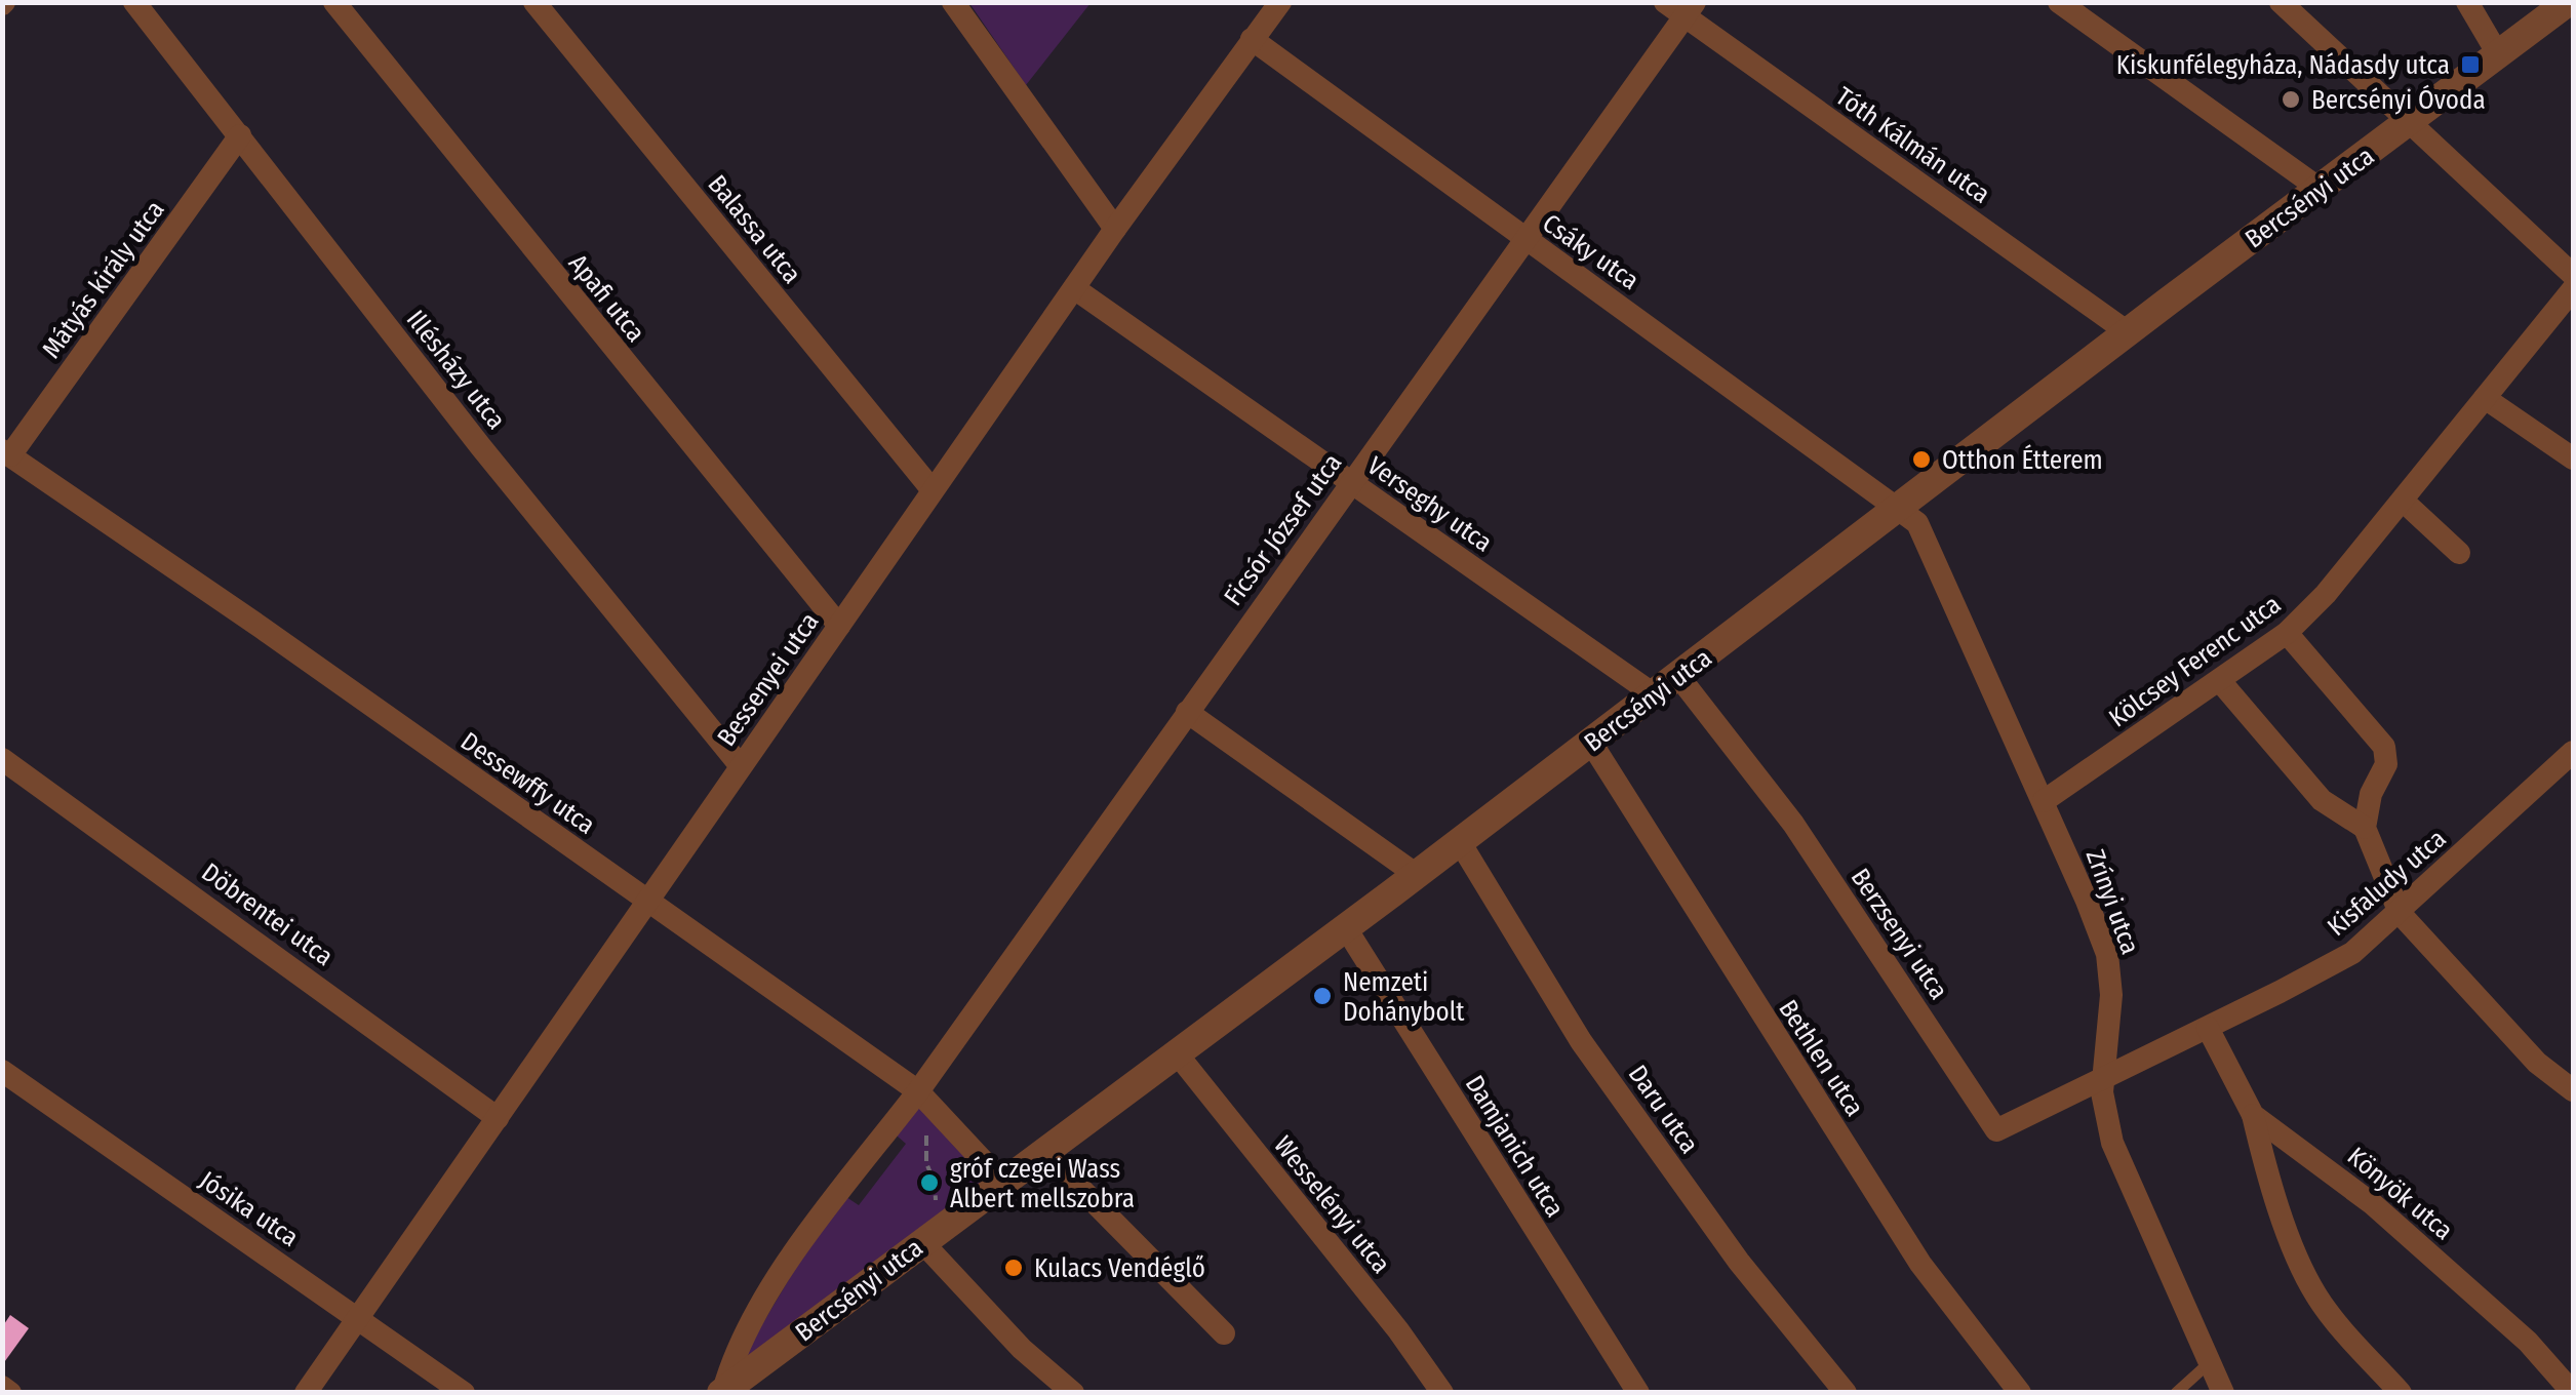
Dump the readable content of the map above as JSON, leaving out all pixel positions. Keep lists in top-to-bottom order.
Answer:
{
  "streets": {
    "street": [
      "Tóth Kálmán utca",
      "Bercsényi utca",
      "Balassa utca",
      "Csáky utca",
      "Mátyás király utca",
      "Apafi utca",
      "Illésházy utca",
      "Verseghy utca",
      "Ficsór József utca",
      "Kölcsey Ferenc utca",
      "Bessenyei utca",
      "Dessewffy utca",
      "Kisfaludy utca",
      "Zrínyi utca",
      "Döbrentei utca",
      "Berzsenyi utca",
      "Bethlen utca",
      "Daru utca",
      "Damjanich utca",
      "Könyök utca",
      "Wesselényi utca",
      "Jósika utca"
    ]
  },
  "crossings": [
    ["Tóth Kálmán utca", "Bercsényi utca"],
    ["Tóth Kálmán utca", "Ficsór József utca"],
    ["Bercsényi utca", "Csáky utca"],
    ["Bercsényi utca", "Verseghy utca"],
    ["Bercsényi utca", "Ficsór József utca"],
    ["Bercsényi utca", "Dessewffy utca"],
    ["Bercsényi utca", "Zrínyi utca"],
    ["Bercsényi utca", "Berzsenyi utca"],
    ["Bercsényi utca", "Bethlen utca"],
    ["Bercsényi utca", "Daru utca"],
    ["Bercsényi utca", "Damjanich utca"],
    ["Bercsényi utca", "Wesselényi utca"],
    ["Balassa utca", "Bessenyei utca"],
    ["Csáky utca", "Ficsór József utca"],
    ["Csáky utca", "Bessenyei utca"],
    ["Csáky utca", "Zrínyi utca"],
    ["Mátyás király utca", "Illésházy utca"],
    ["Mátyás király utca", "Dessewffy utca"],
    ["Apafi utca", "Bessenyei utca"],
    ["Illésházy utca", "Bessenyei utca"],
    ["Verseghy utca", "Ficsór József utca"],
    ["Verseghy utca", "Bessenyei utca"],
    ["Ficsór József utca", "Dessewffy utca"],
    ["Kölcsey Ferenc utca", "Zrínyi utca"],
    ["Bessenyei utca", "Dessewffy utca"],
    ["Bessenyei utca", "Döbrentei utca"],
    ["Bessenyei utca", "Jósika utca"],
    ["Kisfaludy utca", "Zrínyi utca"],
    ["Kisfaludy utca", "Berzsenyi utca"],
    ["Kisfaludy utca", "Könyök utca"],
    ["Zrínyi utca", "Berzsenyi utca"]
  ],
  "places": {
    "transit": ["Kiskunfélegyháza, Nádasdy utca"],
    "other": [
      "Bercsényi Óvoda",
      "Otthon Étterem",
      "Nemzeti Dohánybolt",
      "gróf czegei Wass Albert mellszobra",
      "Kulacs Vendéglő"
    ]
  }
}
